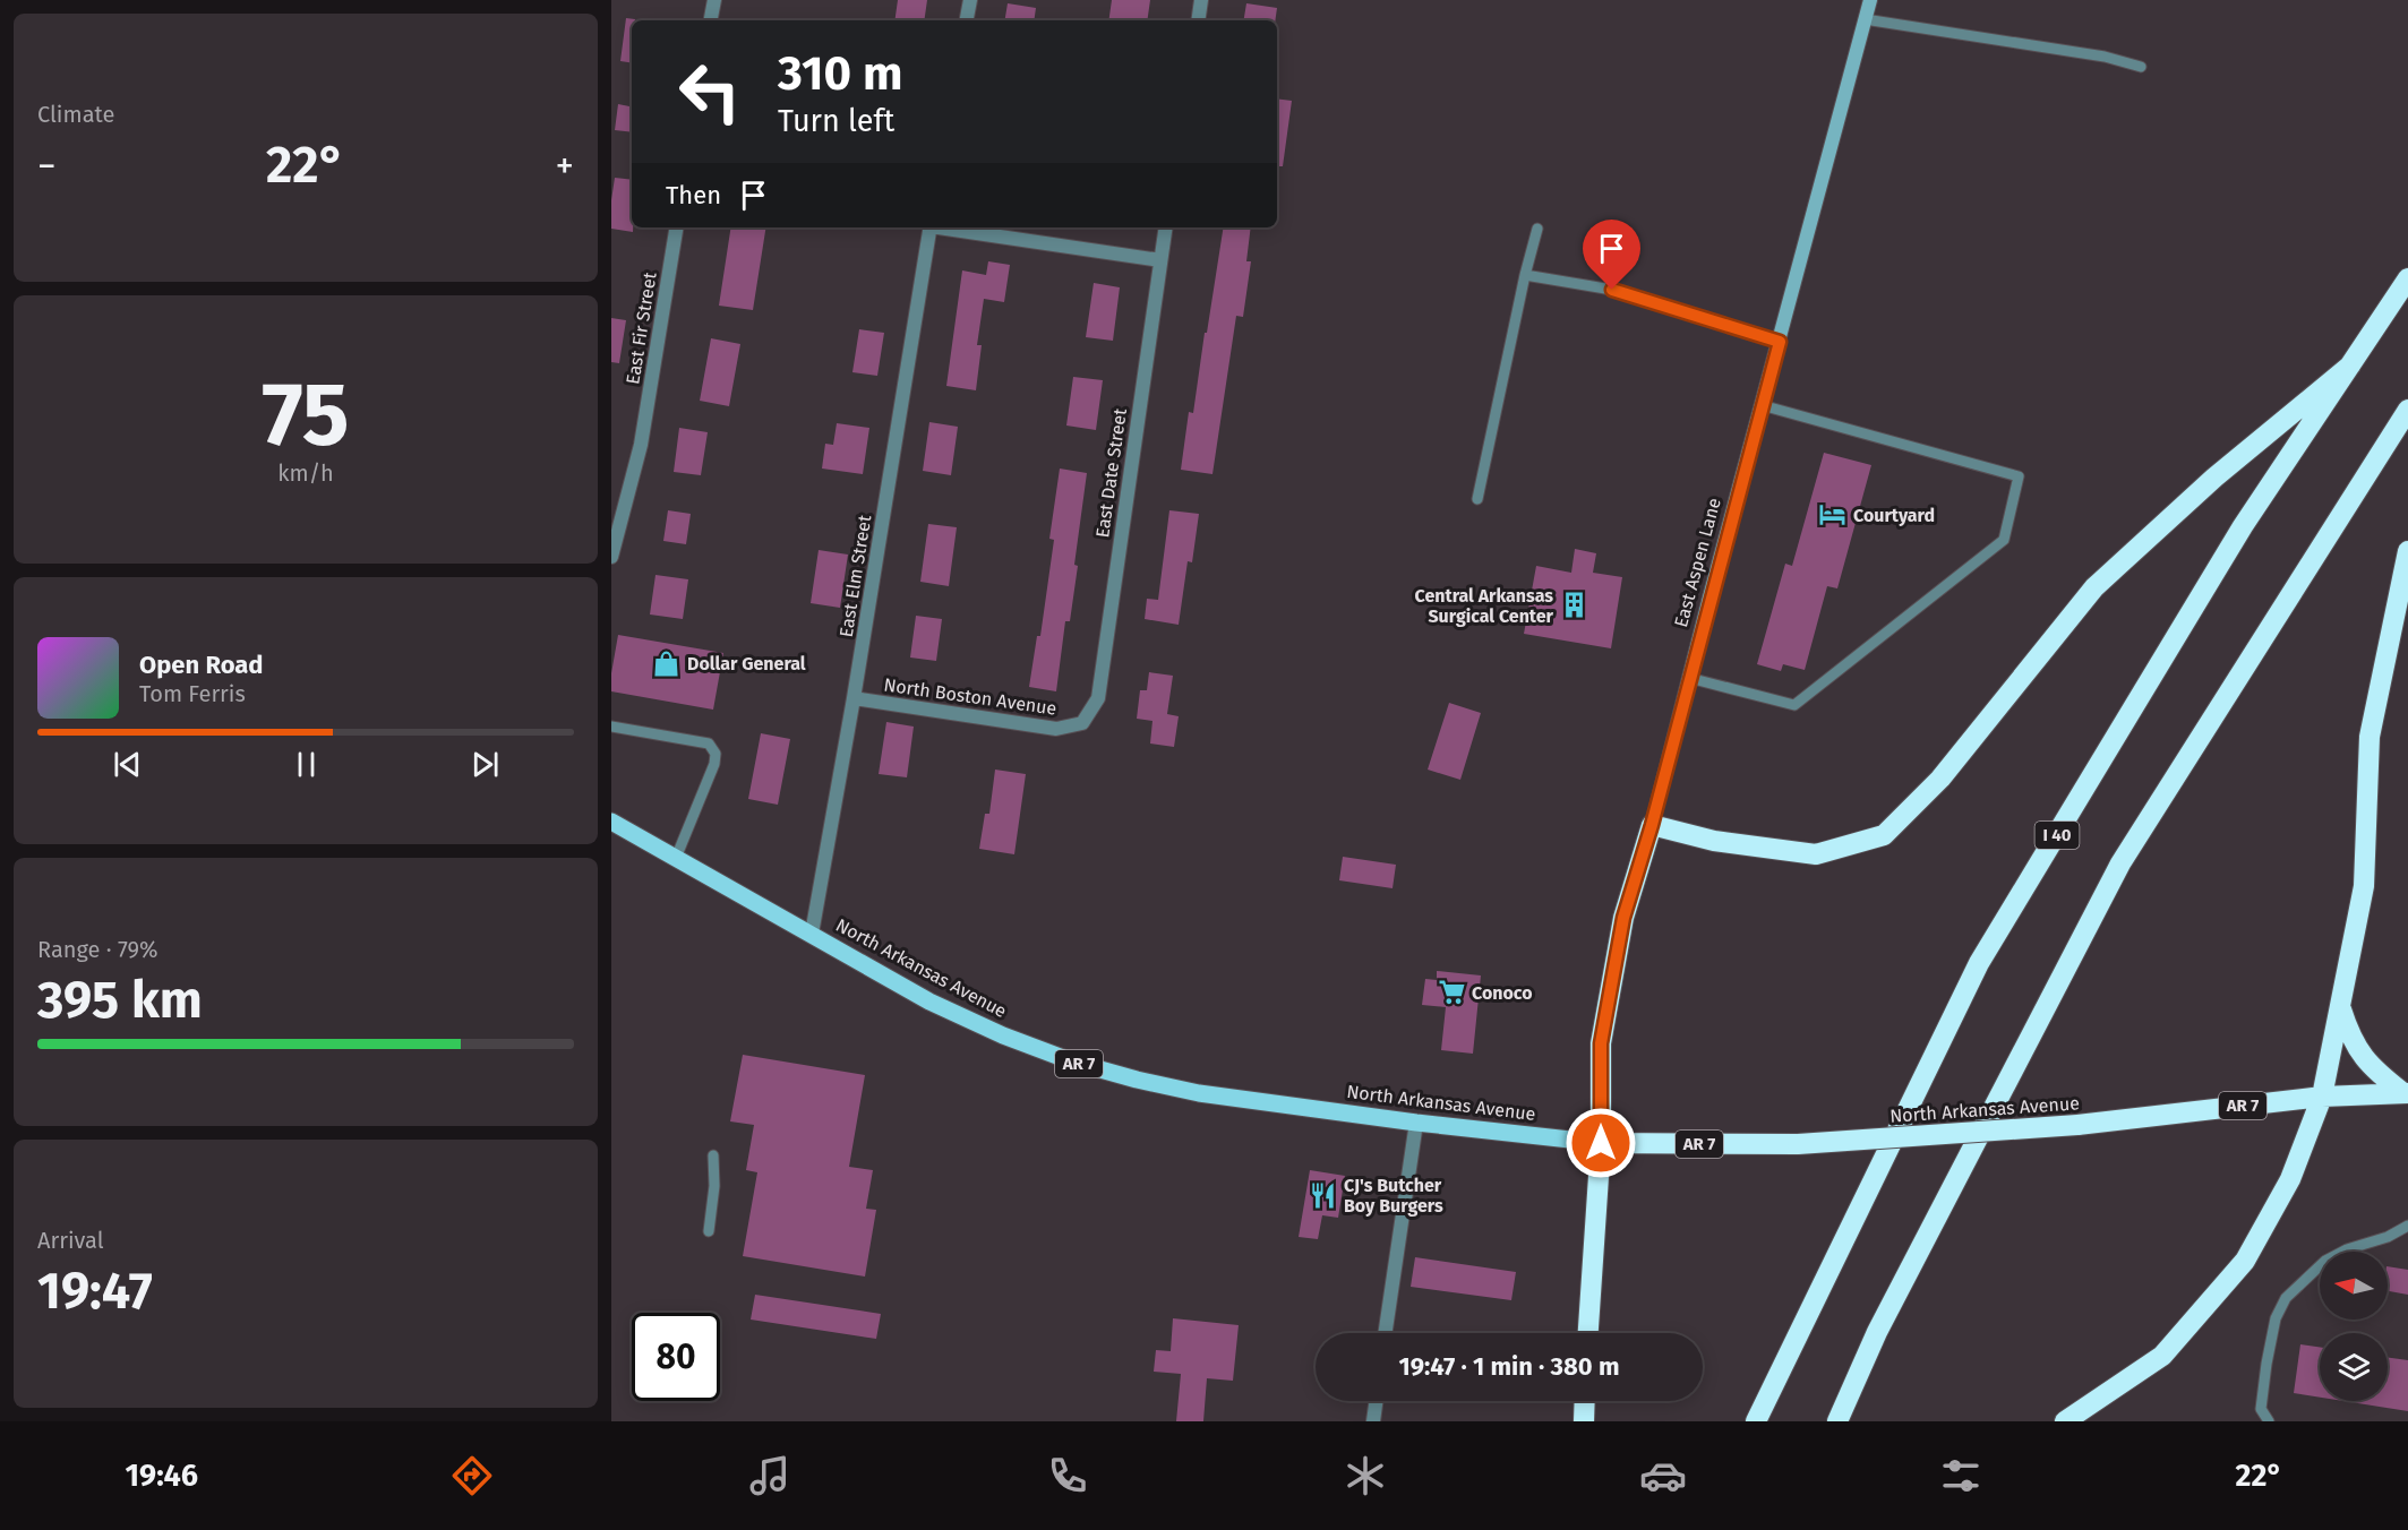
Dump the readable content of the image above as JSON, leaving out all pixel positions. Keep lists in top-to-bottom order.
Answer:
{
  "streets": {
    "highway": [
      "East Aspen Lane",
      "I 40",
      "North Arkansas Avenue",
      "AR 7"
    ],
    "street": [
      "East Fir Street",
      "East Date Street",
      "East Elm Street",
      "North Boston Avenue"
    ]
  },
  "crossings": [
    ["East Date Street", "North Boston Avenue"],
    ["East Aspen Lane", "North Arkansas Avenue"],
    ["East Elm Street", "North Boston Avenue"],
    ["East Elm Street", "North Arkansas Avenue"]
  ],
  "places": {
    "hotel": ["Courtyard"],
    "building": ["Central Arkansas Surgical Center"],
    "shop": ["Dollar General"],
    "supermarket": ["Conoco"],
    "restaurant": ["CJ's Butcher Boy Burgers"]
  },
  "north": "left",
  "page": {
    "tile": [
      "Climate",
      ["75", "km/h"],
      ["Range · 79%", "395 km"],
      ["Arrival", "19:47"]
    ],
    "turn": ["310 m", "Turn left"],
    "heat": ["−", "22°", "+"],
    "then": "Then",
    "song": ["Open Road", "Tom Ferris"],
    "limit": "80",
    "trip": "19:47 · 1 min · 380 m",
    "tabs": ["19:46", "22°"]
  }
}
